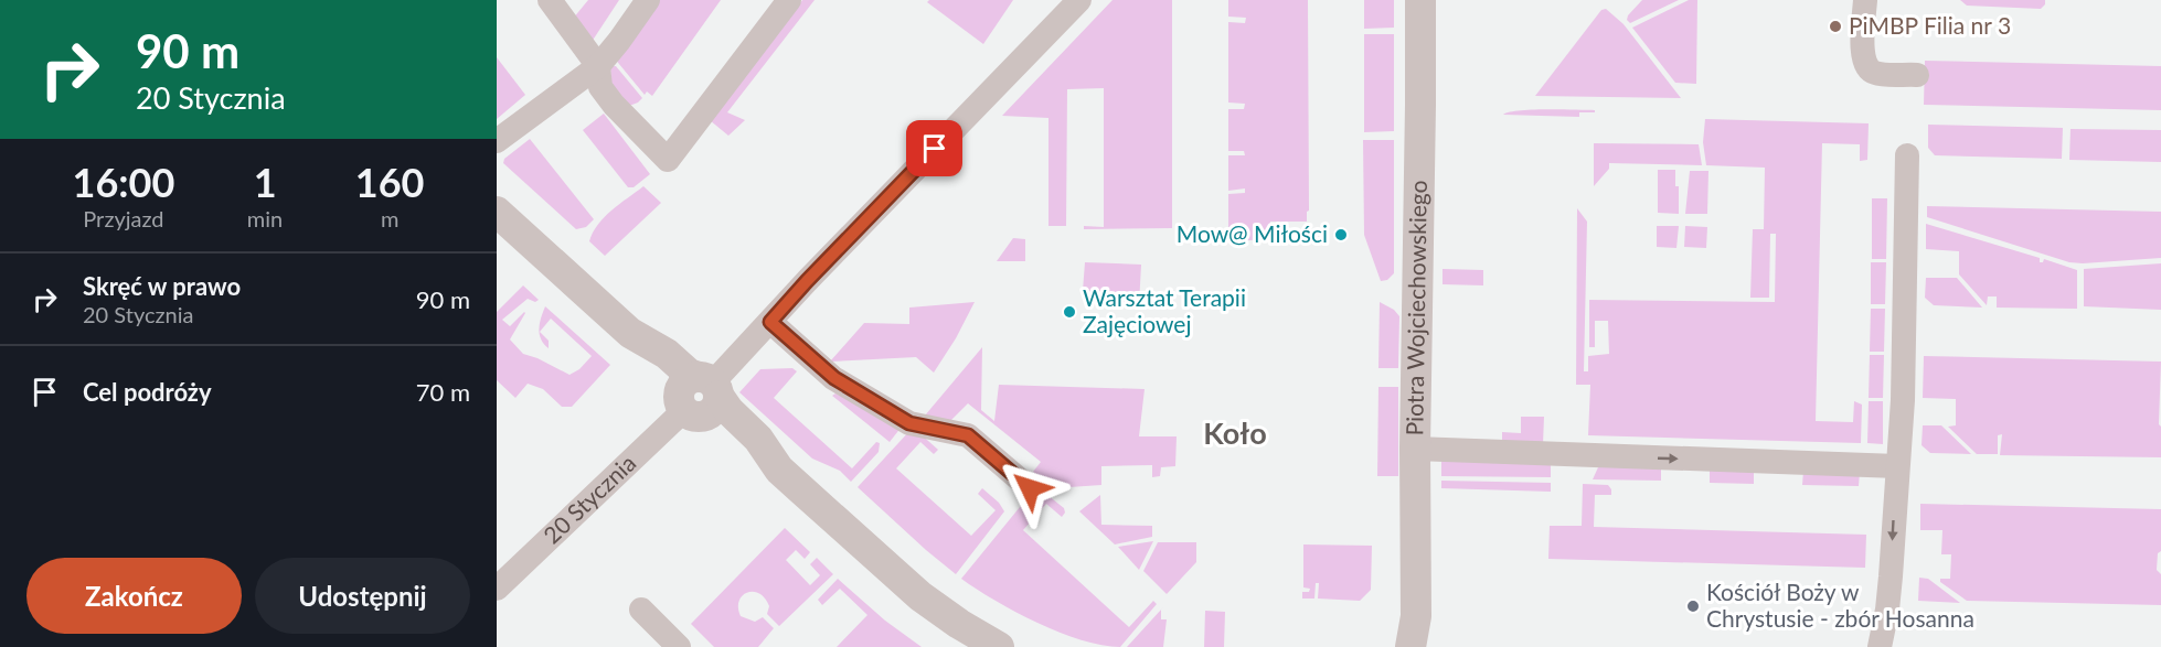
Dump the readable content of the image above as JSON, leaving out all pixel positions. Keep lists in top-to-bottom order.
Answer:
{
  "streets": {
    "street": ["Piotra Wojciechowskiego", "20 Stycznia"]
  },
  "districts": ["Koło"],
  "places": [
    "PiMBP Filia nr 3",
    "Mow@ Miłości",
    "Warsztat Terapii Zajęciowej",
    "Kościół Boży w Chrystusie - zbór Hosanna"
  ],
  "page": {
    "turn": ["90 m", "20 Stycznia"],
    "eta": [
      "16:00",
      "Przyjazd",
      "1",
      "min",
      "160",
      "m"
    ],
    "list": [
      {
        "name": "Skręć w prawo",
        "note": "20 Stycznia",
        "value": "90 m"
      },
      {
        "name": "Cel podróży",
        "value": "70 m"
      }
    ],
    "buttons": ["Zakończ", "Udostępnij"]
  }
}
